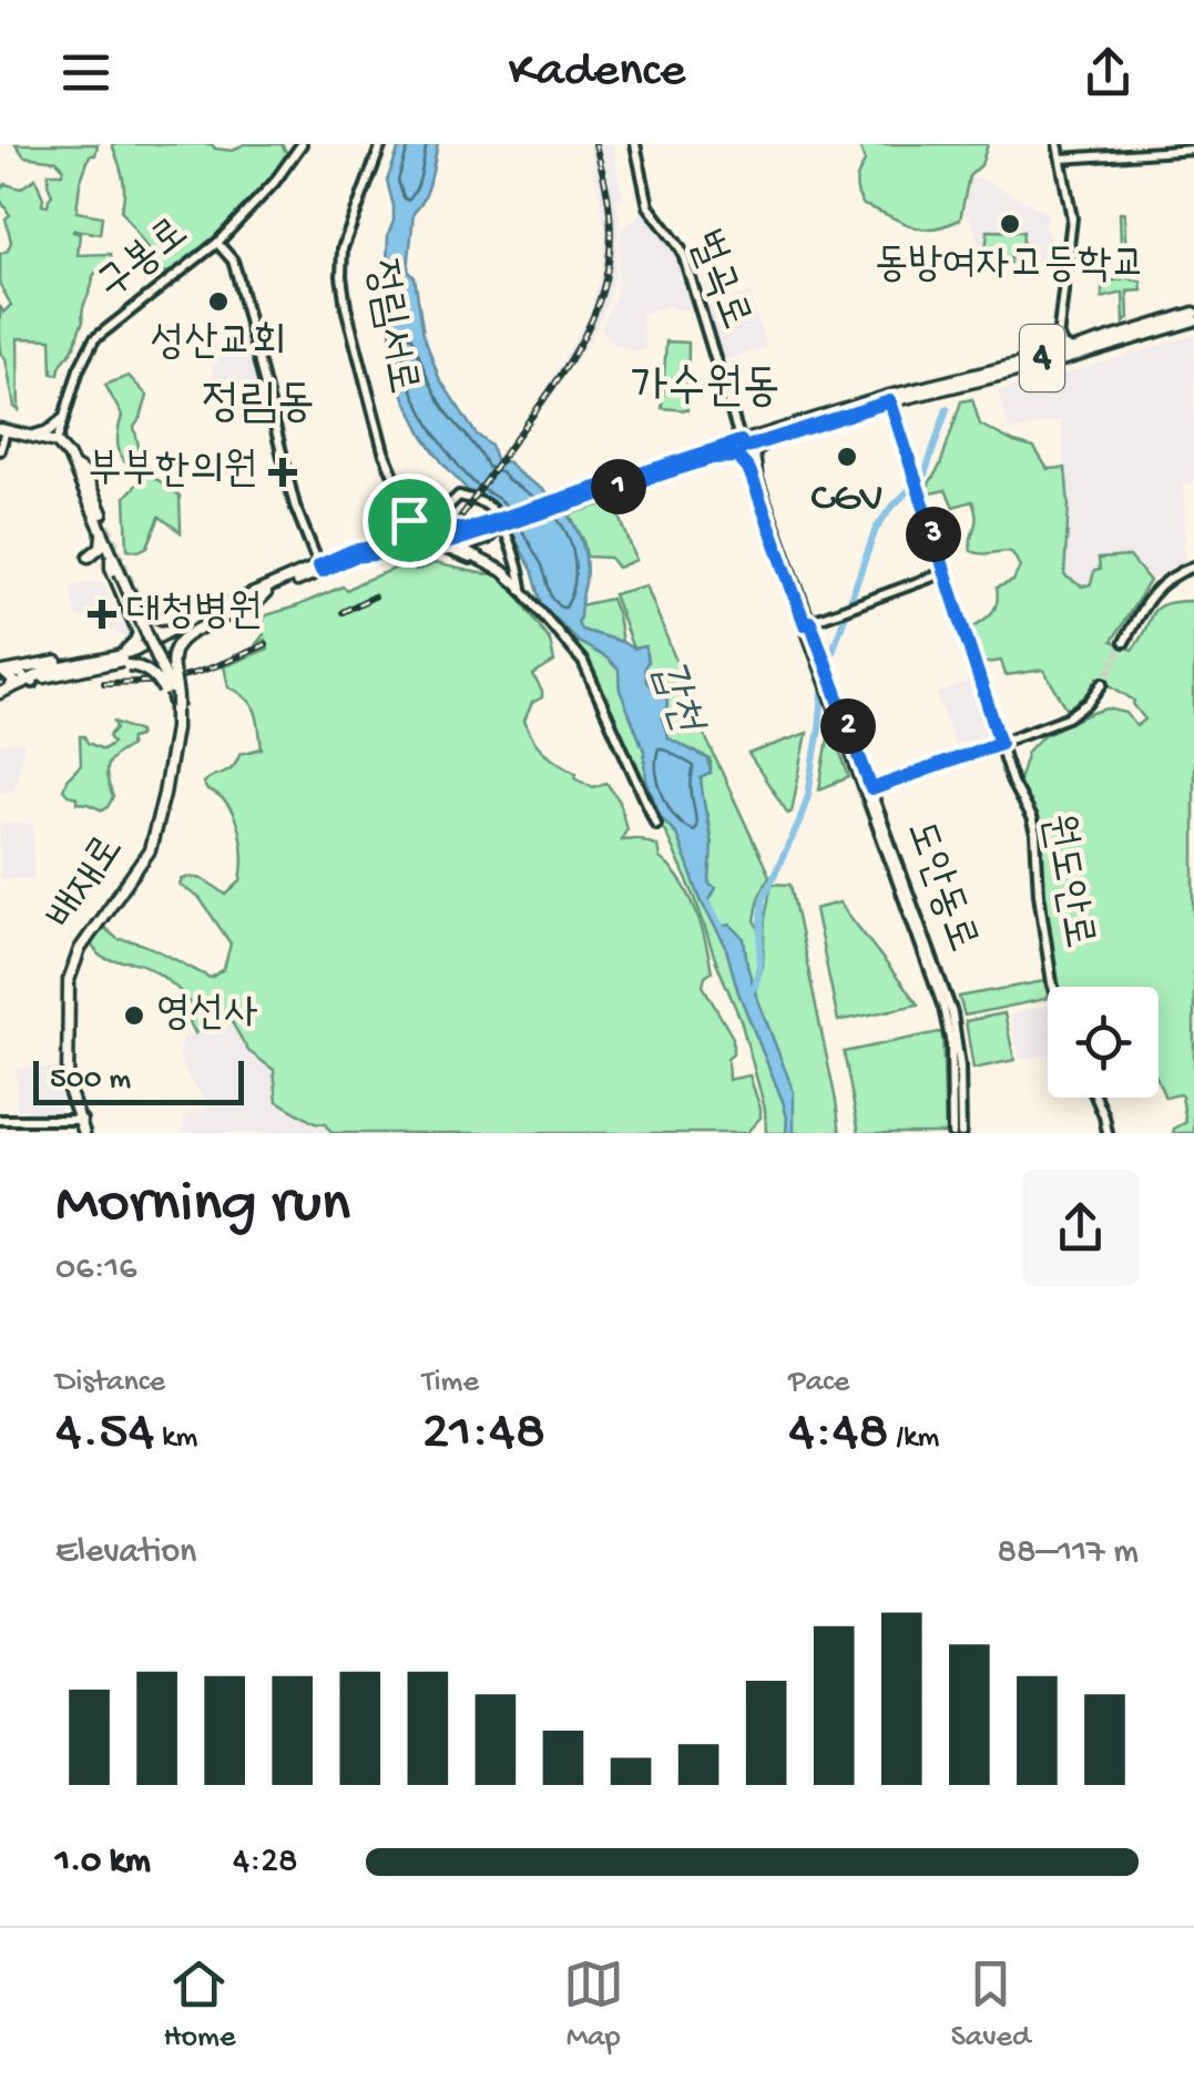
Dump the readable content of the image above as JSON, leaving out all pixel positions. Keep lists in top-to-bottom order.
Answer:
{
  "streets": {
    "main road": ["4", "배재로"],
    "street": [
      "구봉로",
      "벌곡로",
      "정림서로",
      "원도안로",
      "도안동로"
    ]
  },
  "crossings": [
    ["벌곡로", "4"],
    ["벌곡로", "도안동로"],
    ["4", "원도안로"],
    ["4", "도안동로"]
  ],
  "districts": ["가수원동", "정림동"],
  "water": ["갑천"],
  "places": {
    "other": [
      "동방여자고등학교",
      "성산교회",
      "CGV",
      "영선사"
    ],
    "health": ["부부한의원", "대청병원"]
  },
  "scale_bar": "500 m",
  "page": {
    "header": "Kadence",
    "pins": ["1", "3", "2"],
    "scale": "500 m",
    "heading": ["Morning run", "06:16"],
    "stats": [
      ["Distance", "4.54 km"],
      ["Time", "21:48"],
      ["Pace", "4:48 /km"]
    ],
    "chart": ["Elevation", "88–117 m"],
    "list": [
      {
        "name": "1.0 km",
        "note": "4:28"
      }
    ],
    "tabs": ["Home", "Map", "Saved"]
  }
}
